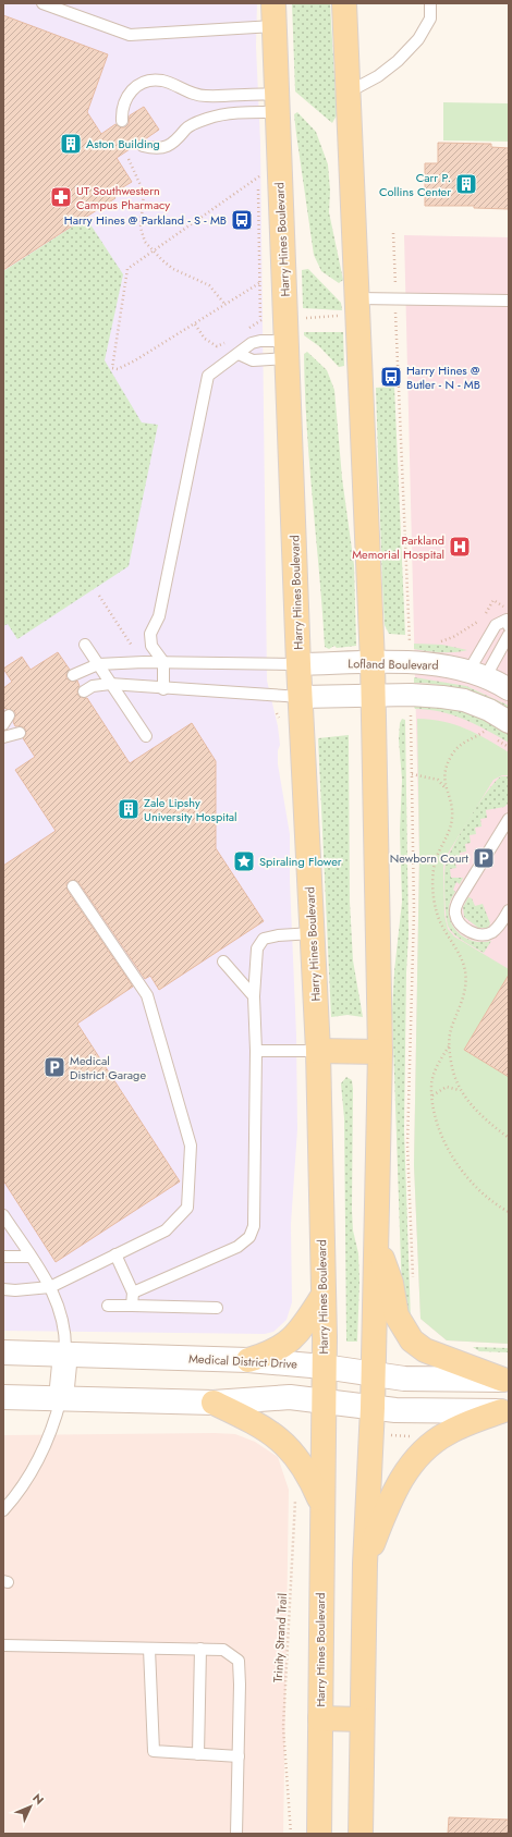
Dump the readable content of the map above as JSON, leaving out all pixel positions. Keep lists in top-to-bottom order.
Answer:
{
  "streets": {
    "main road": ["Harry Hines Boulevard", "Medical District Drive"],
    "street": ["Lofland Boulevard"],
    "path": ["Trinity Strand Trail"]
  },
  "crossings": [
    ["Harry Hines Boulevard", "Lofland Boulevard"],
    ["Harry Hines Boulevard", "Medical District Drive"]
  ],
  "places": {
    "building": ["Aston Building", "Carr P. Collins Center", "Zale Lipshy University Hospital"],
    "pharmacy": ["UT Southwestern Campus Pharmacy"],
    "bus stop": ["Harry Hines @ Parkland - S - MB", "Harry Hines @ Butler - N - MB"],
    "hospital": ["Parkland Memorial Hospital"],
    "parking": ["Newborn Court", "Medical District Garage"],
    "place": ["Spiraling Flower"]
  },
  "north": "top right"
}
